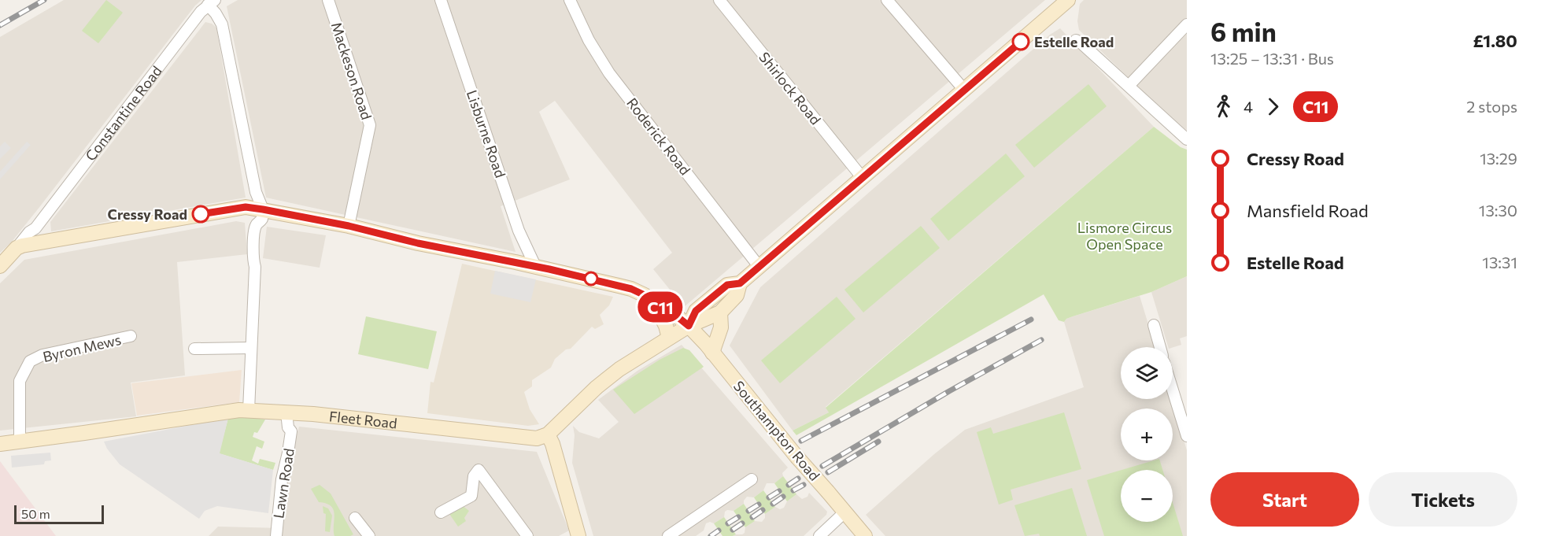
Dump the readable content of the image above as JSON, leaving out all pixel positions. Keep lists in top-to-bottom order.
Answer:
{
  "streets": {
    "main road": ["Fleet Road", "Southampton Road"],
    "street": [
      "Mackeson Road",
      "Shirlock Road",
      "Constantine Road",
      "Lisburne Road",
      "Roderick Road",
      "Byron Mews",
      "Lawn Road"
    ]
  },
  "crossings": [
    ["Byron Mews", "Fleet Road"],
    ["Fleet Road", "Lawn Road"]
  ],
  "parks": ["Lismore Circus Open Space"],
  "places": ["Estelle Road", "Cressy Road"],
  "lines": ["bus line C11"],
  "scale_bar": "50 m",
  "page": {
    "on_map": "C11",
    "heading": ["6 min", "13:25 – 13:31 · Bus", "£1.80"],
    "legs": ["4", "C11", "2 stops"],
    "list": [
      {
        "name": "Cressy Road",
        "value": "13:29"
      },
      {
        "name": "Mansfield Road",
        "value": "13:30"
      },
      {
        "name": "Estelle Road",
        "value": "13:31"
      }
    ],
    "map_buttons": ["+", "−"],
    "buttons": ["Start", "Tickets"],
    "scale": "50 m"
  }
}
